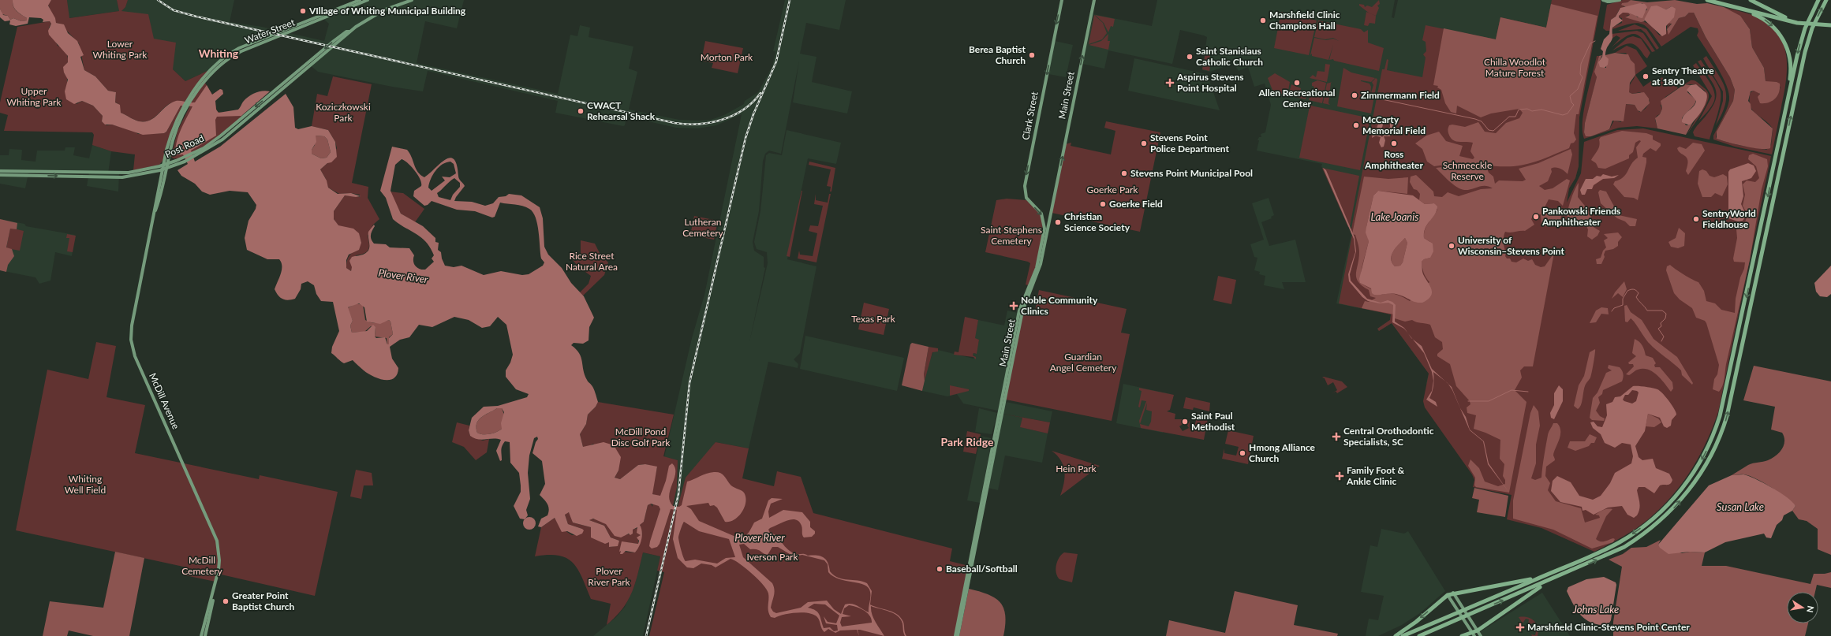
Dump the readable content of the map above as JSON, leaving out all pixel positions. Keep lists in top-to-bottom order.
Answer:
{
  "streets": {
    "main road": [
      "Water Street",
      "Main Street",
      "Clark Street",
      "Post Road",
      "McDill Avenue"
    ]
  },
  "crossings": [
    ["Water Street", "Post Road"],
    ["Water Street", "McDill Avenue"],
    ["Main Street", "Clark Street"],
    ["Post Road", "McDill Avenue"]
  ],
  "one_way": ["Clark Street"],
  "districts": ["Whiting", "Park Ridge"],
  "water": [
    "Lake Joanis",
    "Plover River",
    "Susan Lake",
    "Johns Lake"
  ],
  "parks": [
    "Lower Whiting Park",
    "Morton Park",
    "Chilla Woodlot Mature Forest",
    "Upper Whiting Park",
    "Koziczkowski Park",
    "Schmeeckle Reserve",
    "Goerke Park",
    "Lutheran Cemetery",
    "Saint Stephens Cemetery",
    "Rice Street Natural Area",
    "Texas Park",
    "Guardian Angel Cemetery",
    "McDill Pond Disc Golf Park",
    "Hein Park",
    "Whiting Well Field",
    "Iverson Park",
    "McDill Cemetery",
    "Plover River Park"
  ],
  "places": {
    "other": [
      "VIllage of Whiting Municipal Building",
      "Marshfield Clinic Champions Hall",
      "Berea Baptist Church",
      "Saint Stanislaus Catholic Church",
      "Sentry Theatre at 1800",
      "Allen Recreational Center",
      "Zimmermann Field",
      "CWACT Rehearsal Shack",
      "McCarty Memorial Field",
      "Stevens Point Police Department",
      "Ross Amphitheater",
      "Stevens Point Municipal Pool",
      "Goerke Field",
      "Pankowski Friends Amphitheater",
      "SentryWorld Fieldhouse",
      "Christian Science Society",
      "University of Wisconsin–Stevens Point",
      "Saint Paul Methodist",
      "Hmong Alliance Church",
      "Baseball/Softball",
      "Greater Point Baptist Church"
    ],
    "health": [
      "Aspirus Stevens Point Hospital",
      "Noble Community Clinics",
      "Central Orothodontic Specialists, SC",
      "Family Foot & Ankle Clinic",
      "Marshfield Clinic-Stevens Point Center"
    ]
  },
  "north": "right"
}
